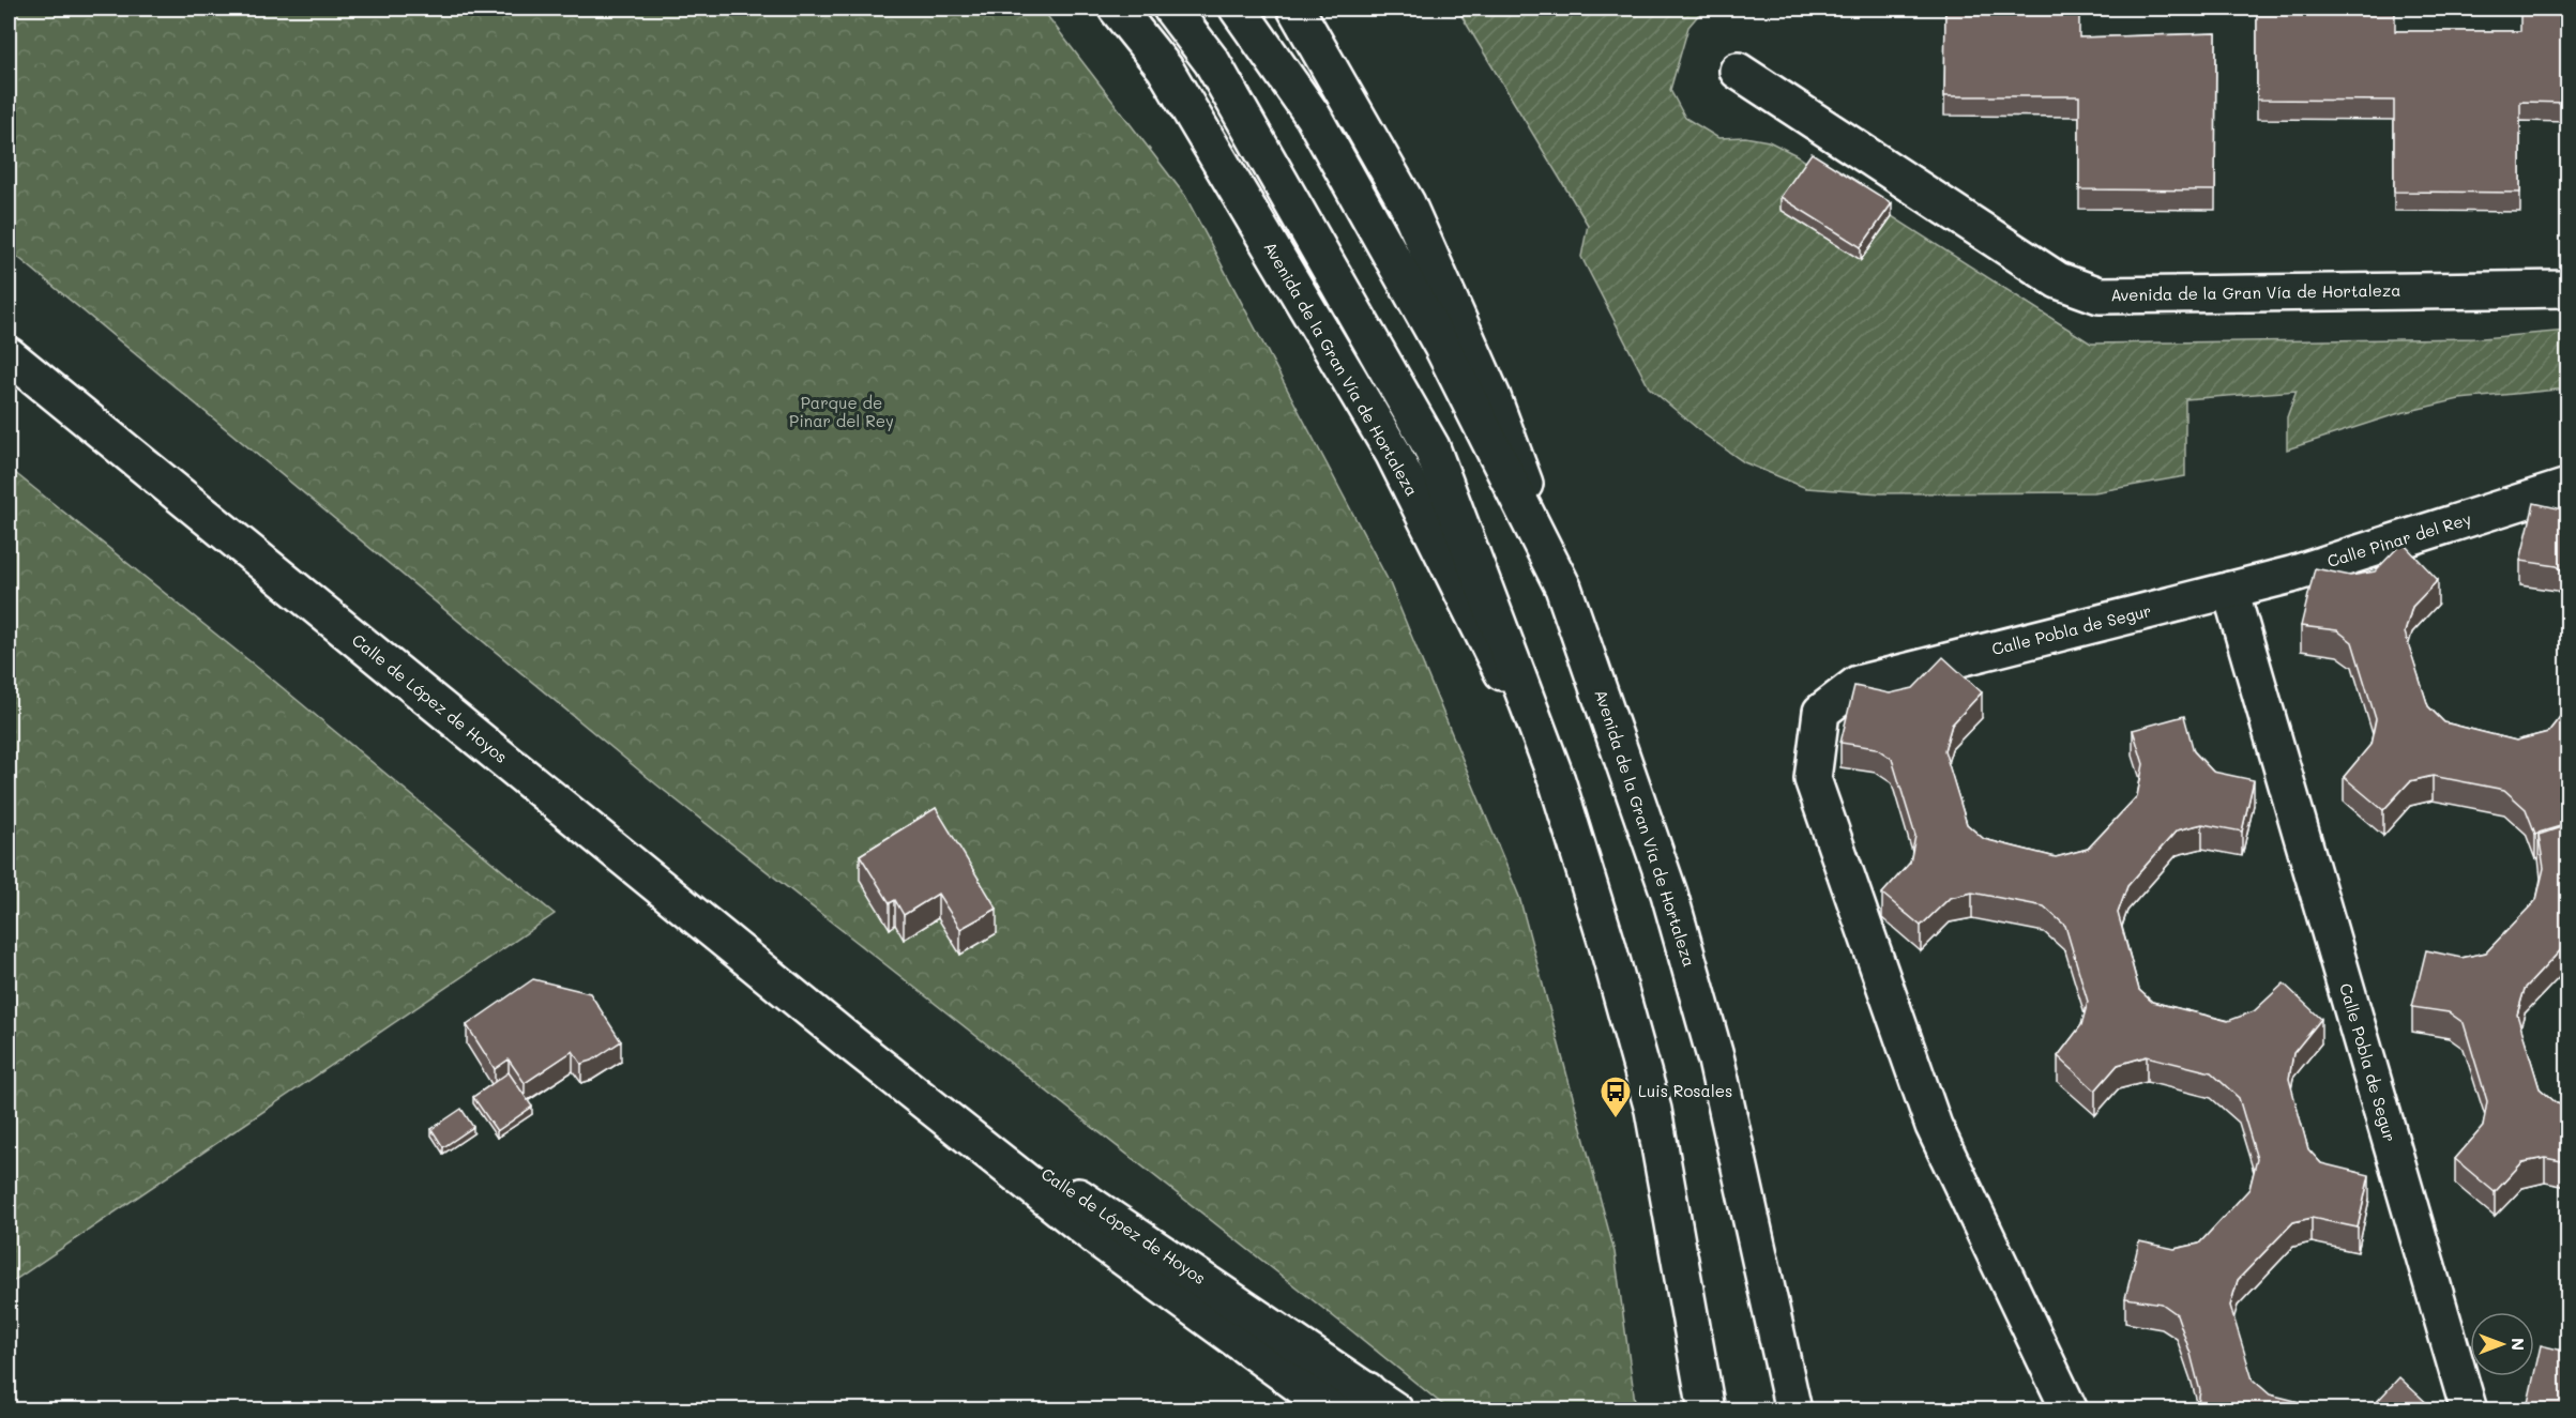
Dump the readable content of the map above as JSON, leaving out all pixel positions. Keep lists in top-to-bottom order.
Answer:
{
  "streets": {
    "street": [
      "Avenida de la Gran Vía de Hortaleza",
      "Calle Pinar del Rey",
      "Calle Pobla de Segur",
      "Calle de López de Hoyos"
    ]
  },
  "crossings": [
    ["Calle Pinar del Rey", "Calle Pobla de Segur"]
  ],
  "parks": ["Parque de Pinar del Rey"],
  "places": {
    "bus stop": ["Luis Rosales"]
  },
  "north": "right"
}
